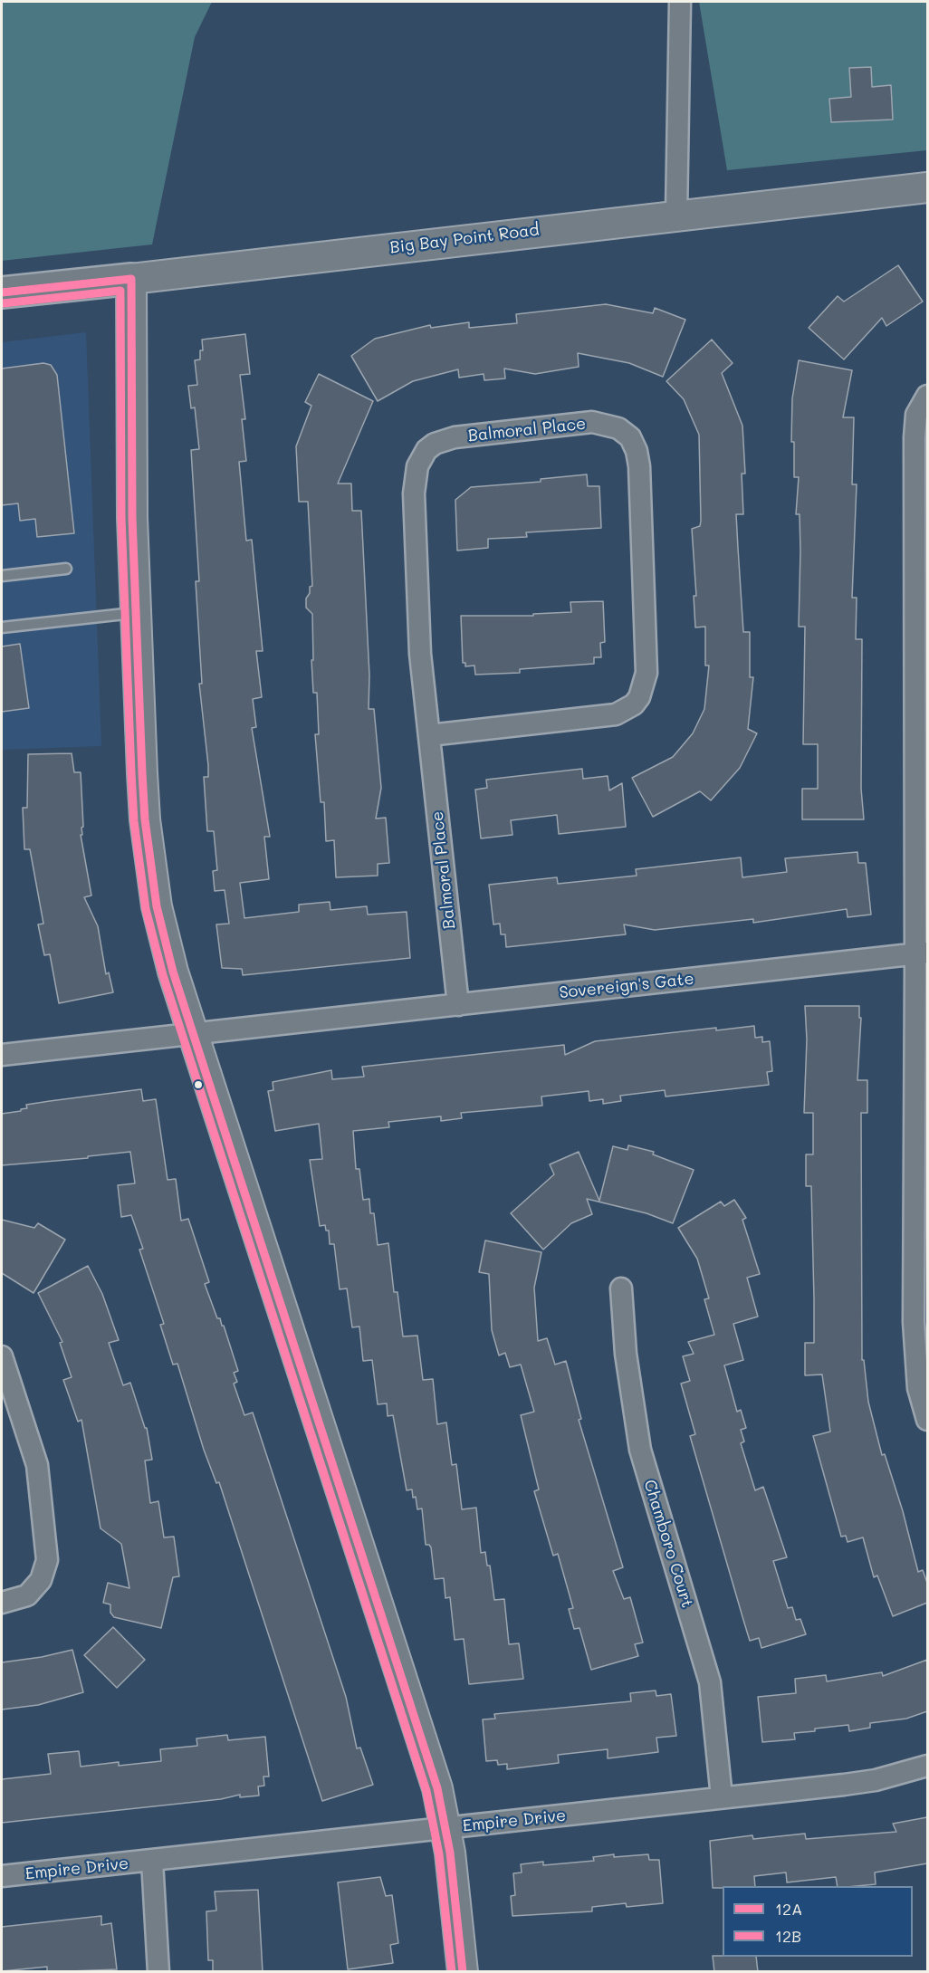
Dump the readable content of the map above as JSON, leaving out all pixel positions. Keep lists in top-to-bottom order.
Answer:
{
  "streets": {
    "main road": ["Big Bay Point Road"],
    "street": [
      "Balmoral Place",
      "Sovereign's Gate",
      "Chamboro Court",
      "Empire Drive"
    ]
  },
  "crossings": [
    ["Balmoral Place", "Sovereign's Gate"],
    ["Chamboro Court", "Empire Drive"]
  ],
  "lines": ["transit line 12A", "transit line 12B"],
  "legend": ["12A", "12B"]
}
